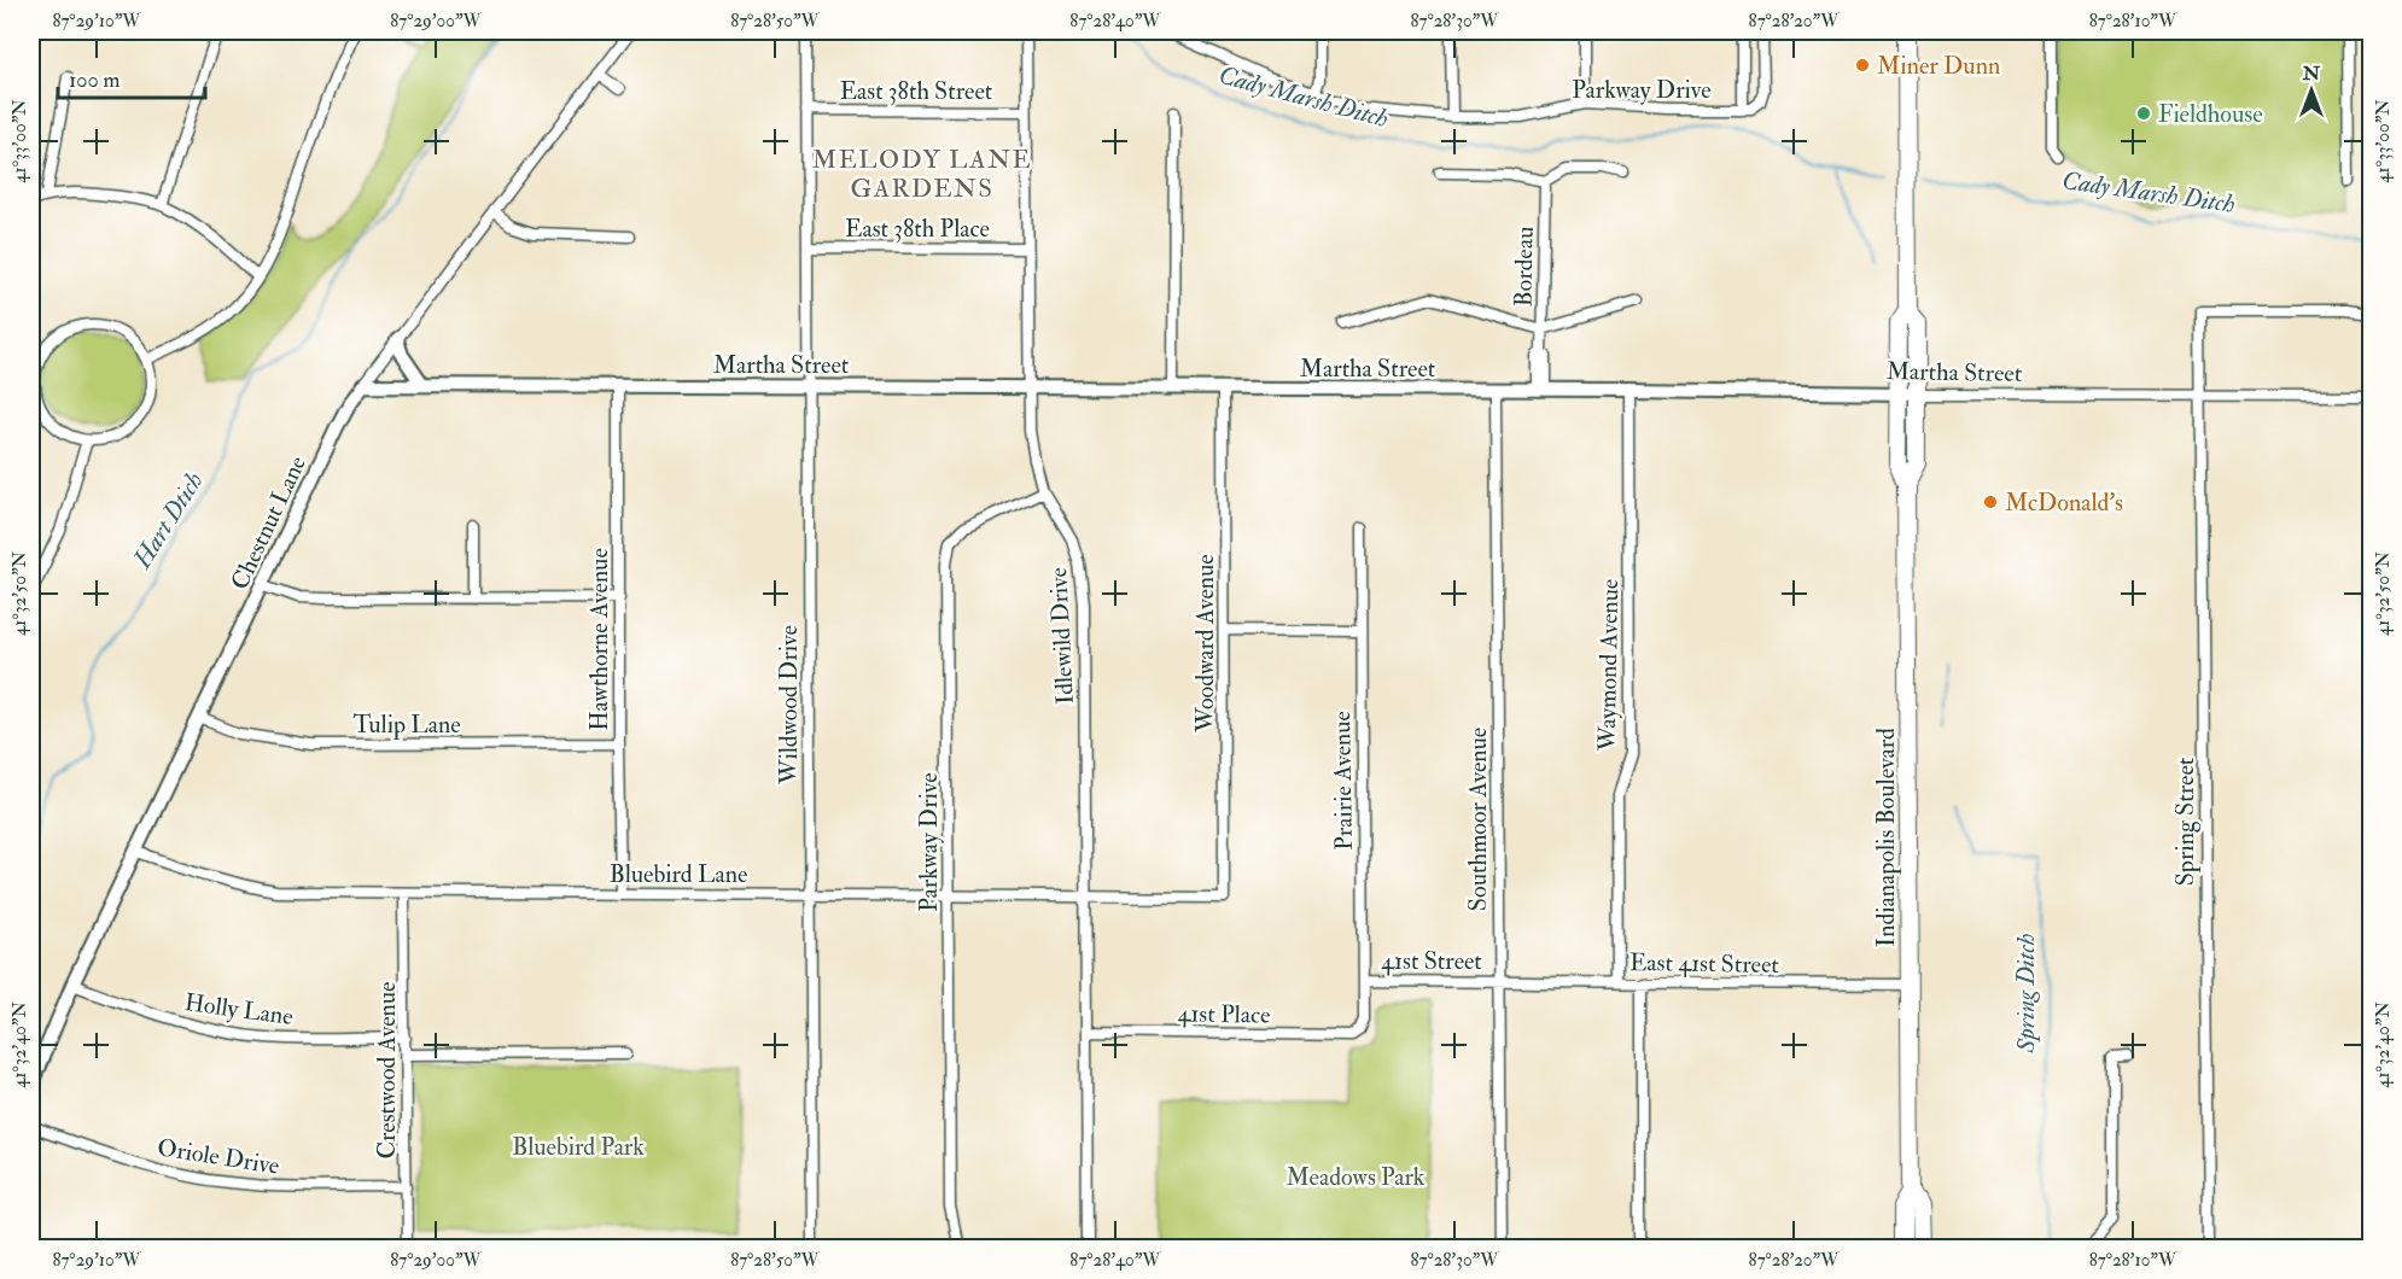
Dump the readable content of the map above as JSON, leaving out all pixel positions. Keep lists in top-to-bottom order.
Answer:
{
  "streets": {
    "highway": ["Indianapolis Boulevard"],
    "street": [
      "Parkway Drive",
      "East 38th Street",
      "East 38th Place",
      "Bordeau",
      "Martha Street",
      "Chestnut Lane",
      "Idlewild Drive",
      "Hawthorne Avenue",
      "Woodward Avenue",
      "Waymond Avenue",
      "Wildwood Drive",
      "Tulip Lane",
      "Prairie Avenue",
      "Southmoor Avenue",
      "Spring Street",
      "Bluebird Lane",
      "41st Street",
      "East 41st Street",
      "Holly Lane",
      "41st Place",
      "Crestwood Avenue",
      "Oriole Drive"
    ]
  },
  "crossings": [
    ["Parkway Drive", "Idlewild Drive"],
    ["Parkway Drive", "Bluebird Lane"],
    ["East 38th Street", "Idlewild Drive"],
    ["East 38th Street", "Wildwood Drive"],
    ["East 38th Place", "Idlewild Drive"],
    ["East 38th Place", "Wildwood Drive"],
    ["Bordeau", "Martha Street"],
    ["Martha Street", "Chestnut Lane"],
    ["Martha Street", "Idlewild Drive"],
    ["Martha Street", "Hawthorne Avenue"],
    ["Martha Street", "Woodward Avenue"],
    ["Martha Street", "Waymond Avenue"],
    ["Martha Street", "Wildwood Drive"],
    ["Martha Street", "Southmoor Avenue"],
    ["Martha Street", "Spring Street"],
    ["Martha Street", "Indianapolis Boulevard"],
    ["Chestnut Lane", "Tulip Lane"],
    ["Chestnut Lane", "Bluebird Lane"],
    ["Chestnut Lane", "Holly Lane"],
    ["Idlewild Drive", "Bluebird Lane"],
    ["Idlewild Drive", "41st Place"],
    ["Hawthorne Avenue", "Tulip Lane"],
    ["Hawthorne Avenue", "Bluebird Lane"],
    ["Woodward Avenue", "Bluebird Lane"],
    ["Waymond Avenue", "East 41st Street"],
    ["Wildwood Drive", "Bluebird Lane"],
    ["Prairie Avenue", "41st Street"],
    ["Prairie Avenue", "41st Place"],
    ["Southmoor Avenue", "41st Street"],
    ["Southmoor Avenue", "East 41st Street"],
    ["Indianapolis Boulevard", "East 41st Street"],
    ["Bluebird Lane", "Crestwood Avenue"],
    ["41st Street", "East 41st Street"],
    ["Holly Lane", "Crestwood Avenue"],
    ["Crestwood Avenue", "Oriole Drive"]
  ],
  "districts": ["MELODY LANE GARDENS"],
  "water": ["Cady Marsh Ditch", "Hart Dtich", "Spring Ditch"],
  "parks": ["Bluebird Park", "Meadows Park"],
  "places": ["Miner Dunn", "Fieldhouse", "McDonald's"],
  "scale_bar": "100 m",
  "north": "top",
  "coordinates": [
    "87°29'10\"W",
    "87°29'00\"W",
    "87°28'50\"W",
    "87°28'40\"W",
    "87°28'30\"W",
    "87°28'20\"W",
    "87°28'10\"W",
    "41°33'00\"N",
    "41°32'50\"N",
    "41°32'40\"N"
  ]
}
